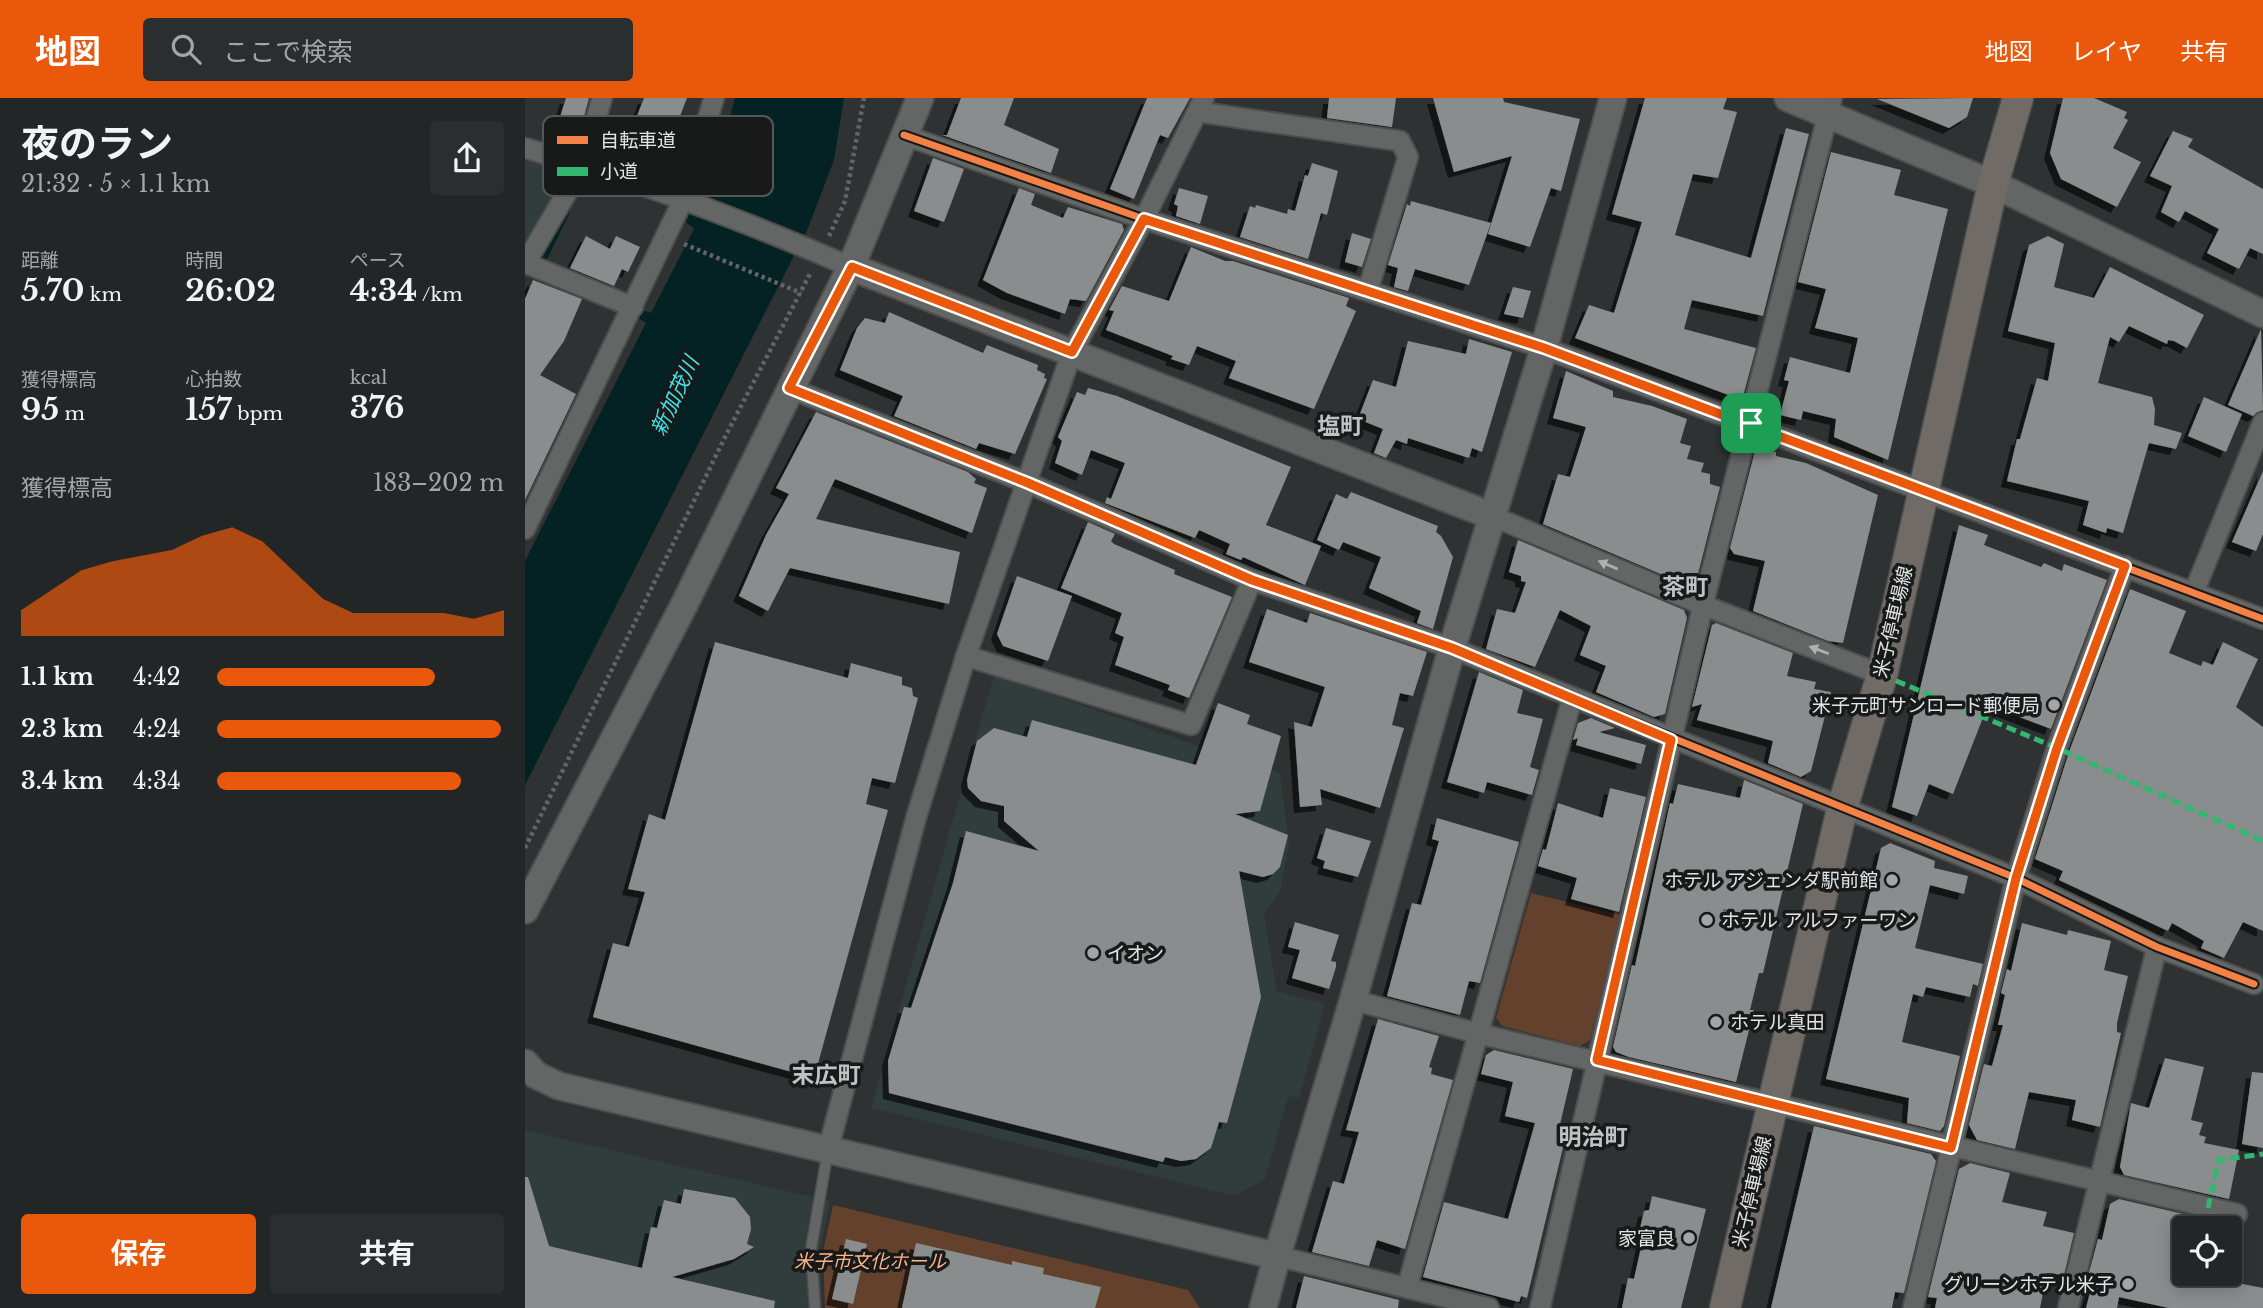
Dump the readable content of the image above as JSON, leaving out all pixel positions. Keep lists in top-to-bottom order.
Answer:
{
  "streets": {
    "main road": ["米子停車場線"]
  },
  "districts": [
    "塩町",
    "茶町",
    "末広町",
    "明治町"
  ],
  "water": ["新加茂川"],
  "parks": ["米子市文化ホール"],
  "places": [
    "米子元町サンロード郵便局",
    "ホテル アジェンダ駅前館",
    "ホテル アルファーワン",
    "イオン",
    "ホテル真田",
    "家富良",
    "グリーンホテル米子"
  ],
  "legend": ["自転車道", "小道"],
  "page": {
    "header": "地図",
    "search": "ここで検索",
    "nav": ["地図", "レイヤ", "共有"],
    "heading": ["夜のラン", "21:32 · 5 × 1.1 km"],
    "stats": [
      ["距離", "5.70 km"],
      ["時間", "26:02"],
      ["ペース", "4:34 /km"],
      ["獲得標高", "95 m"],
      ["心拍数", "157 bpm"],
      ["kcal", "376"]
    ],
    "chart": ["獲得標高", "183–202 m"],
    "list": [
      {
        "name": "1.1 km",
        "note": "4:42"
      },
      {
        "name": "2.3 km",
        "note": "4:24"
      },
      {
        "name": "3.4 km",
        "note": "4:34"
      }
    ],
    "buttons": ["保存", "共有"]
  }
}
